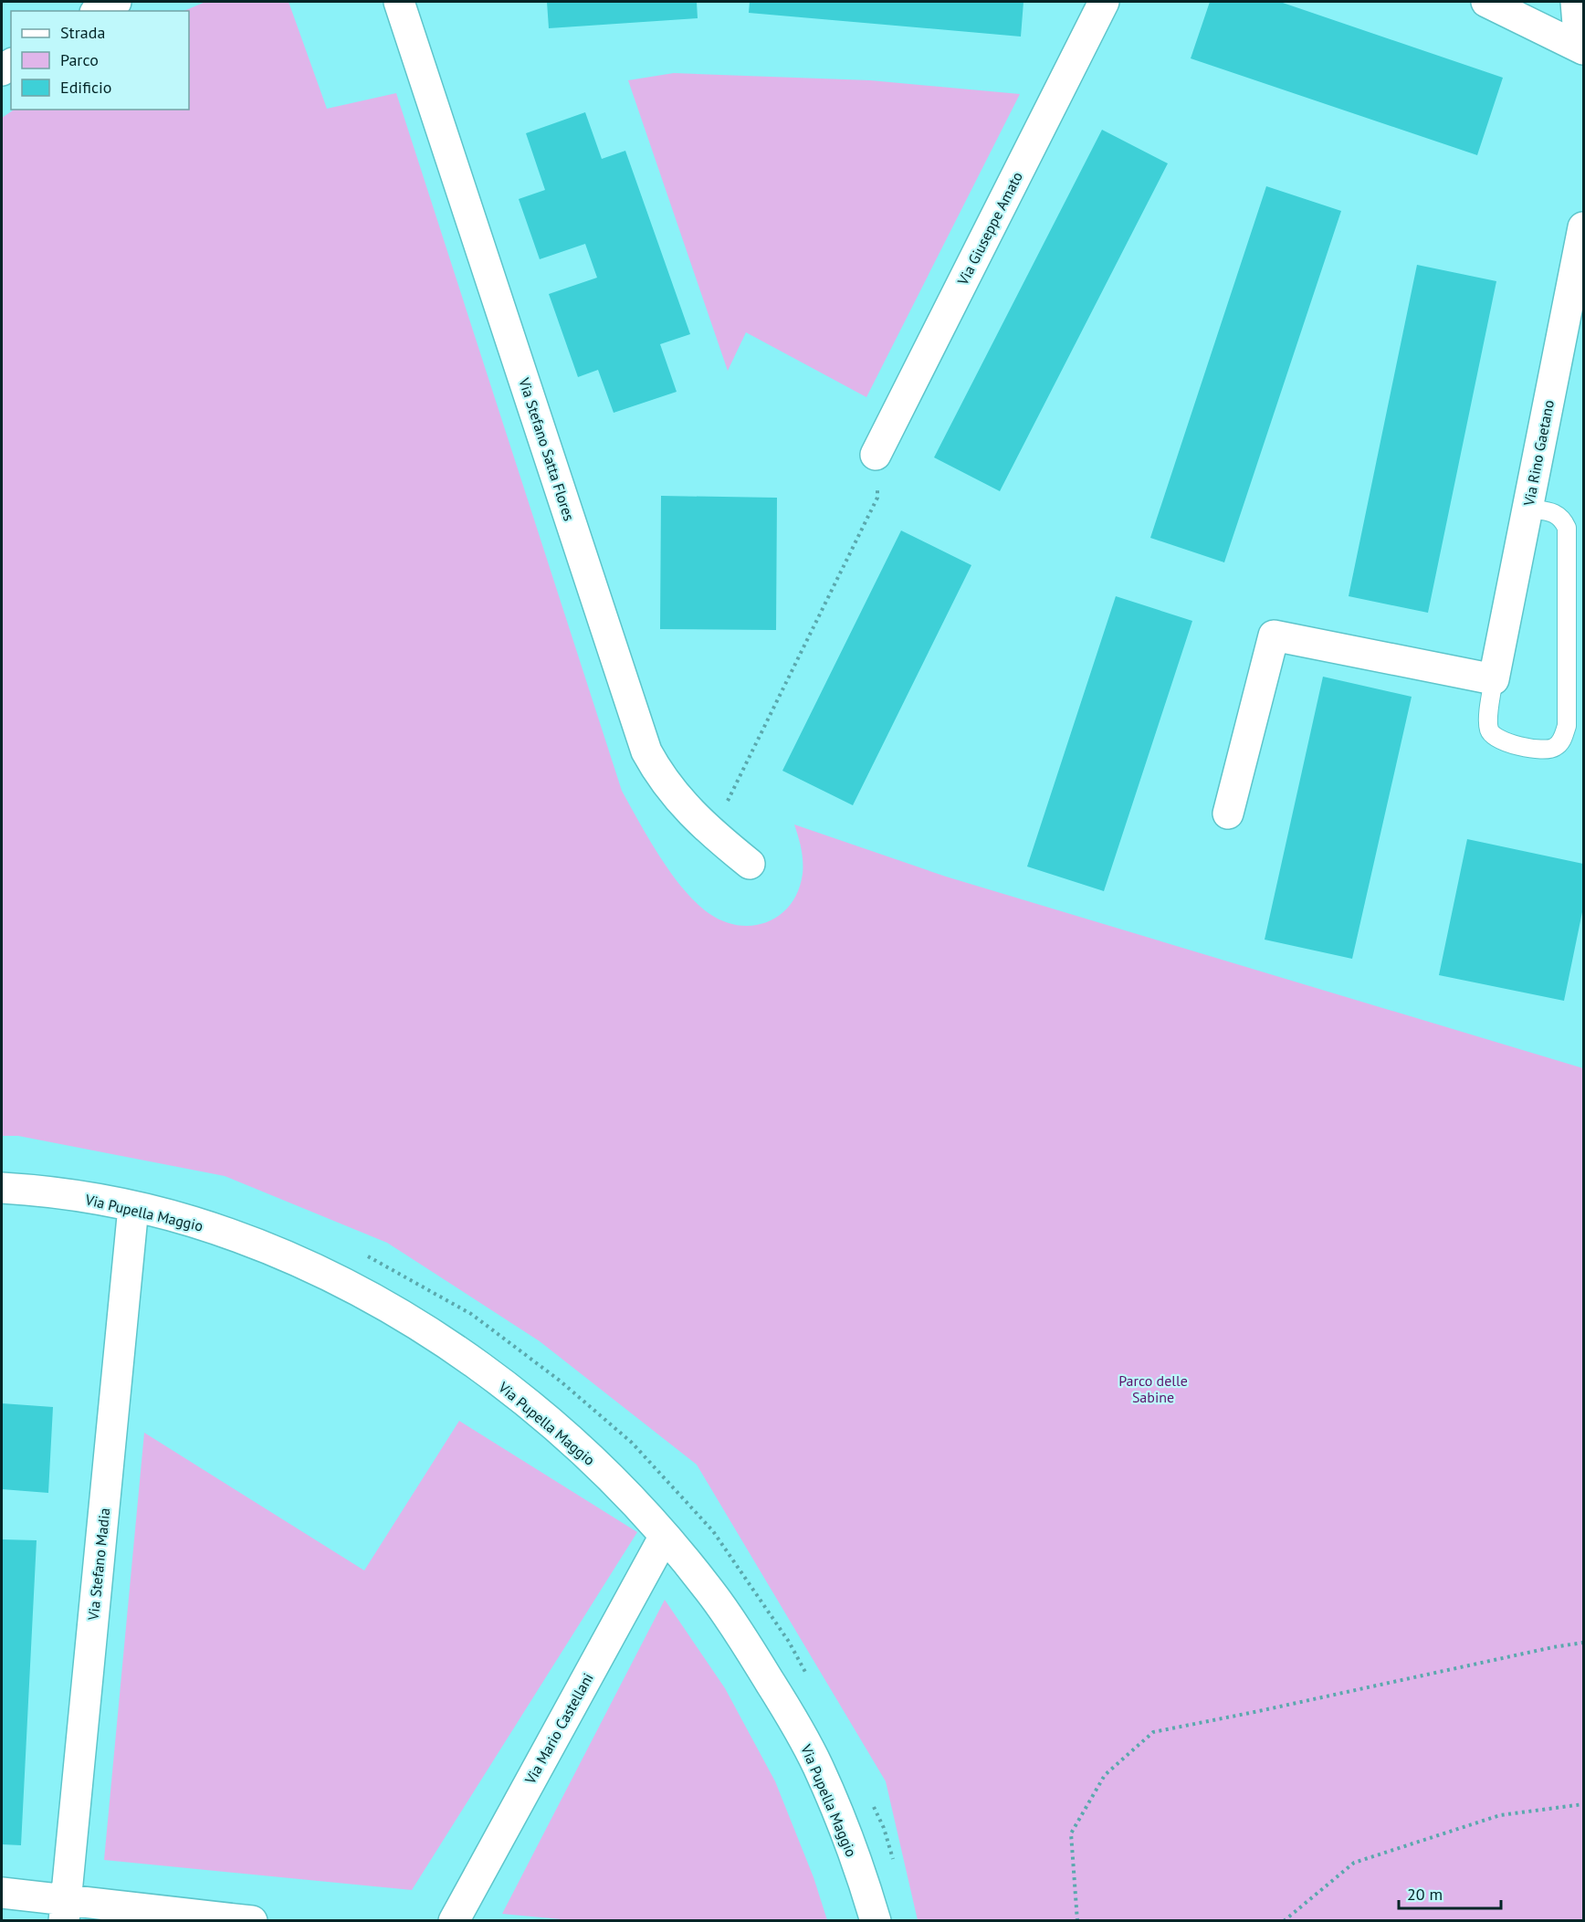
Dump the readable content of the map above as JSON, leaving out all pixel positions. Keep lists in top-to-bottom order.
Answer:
{
  "streets": {
    "street": [
      "Via Giuseppe Amato",
      "Via Stefano Satta Flores",
      "Via Rino Gaetano",
      "Via Pupella Maggio",
      "Via Stefano Madia",
      "Via Mario Castellani"
    ]
  },
  "crossings": [
    ["Via Pupella Maggio", "Via Stefano Madia"],
    ["Via Pupella Maggio", "Via Mario Castellani"]
  ],
  "parks": ["Parco delle Sabine"],
  "legend": ["Strada", "Parco", "Edificio"],
  "scale_bar": "20 m"
}
